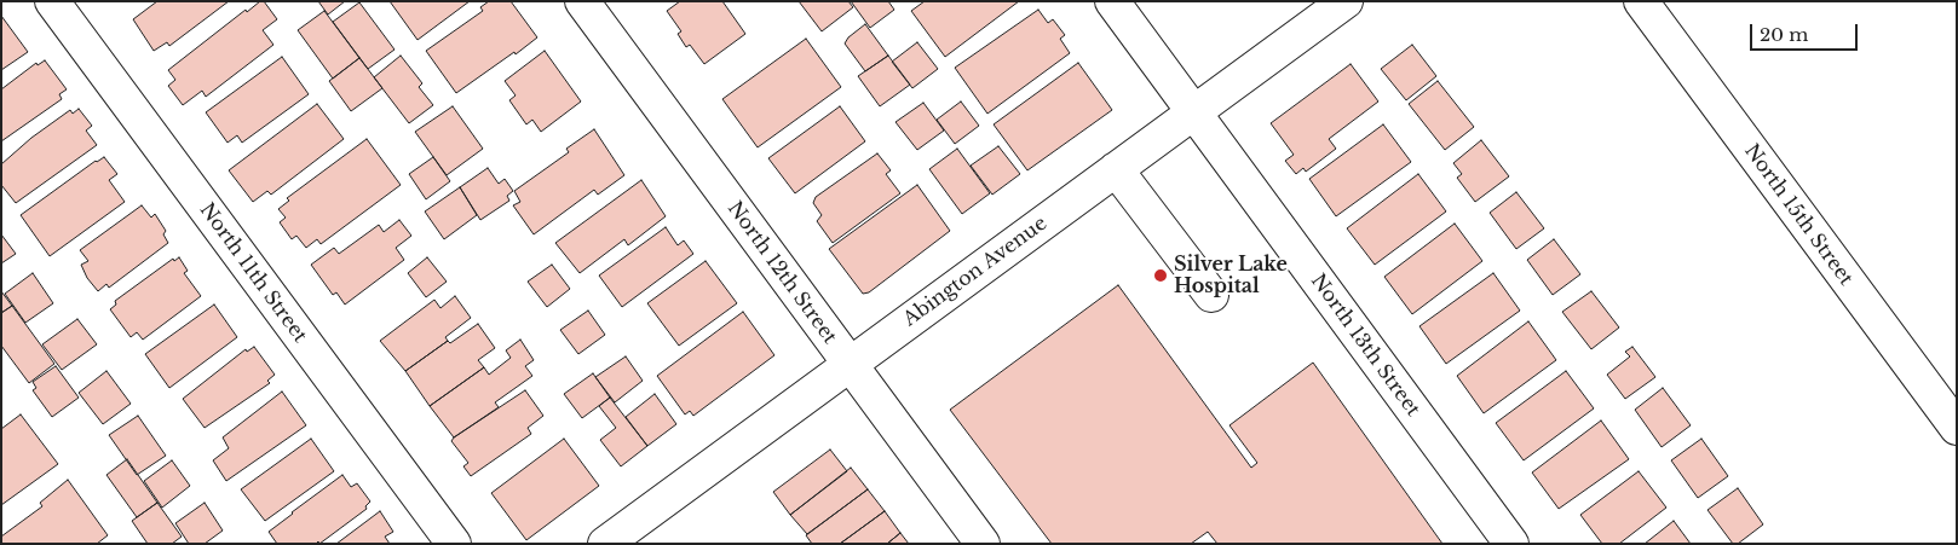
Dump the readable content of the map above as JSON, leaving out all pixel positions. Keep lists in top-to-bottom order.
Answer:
{
  "streets": {
    "street": [
      "North 15th Street",
      "Abington Avenue",
      "North 11th Street",
      "North 12th Street",
      "North 13th Street"
    ]
  },
  "crossings": [
    ["Abington Avenue", "North 12th Street"],
    ["Abington Avenue", "North 13th Street"]
  ],
  "places": ["Silver Lake Hospital"],
  "scale_bar": "20 m"
}
